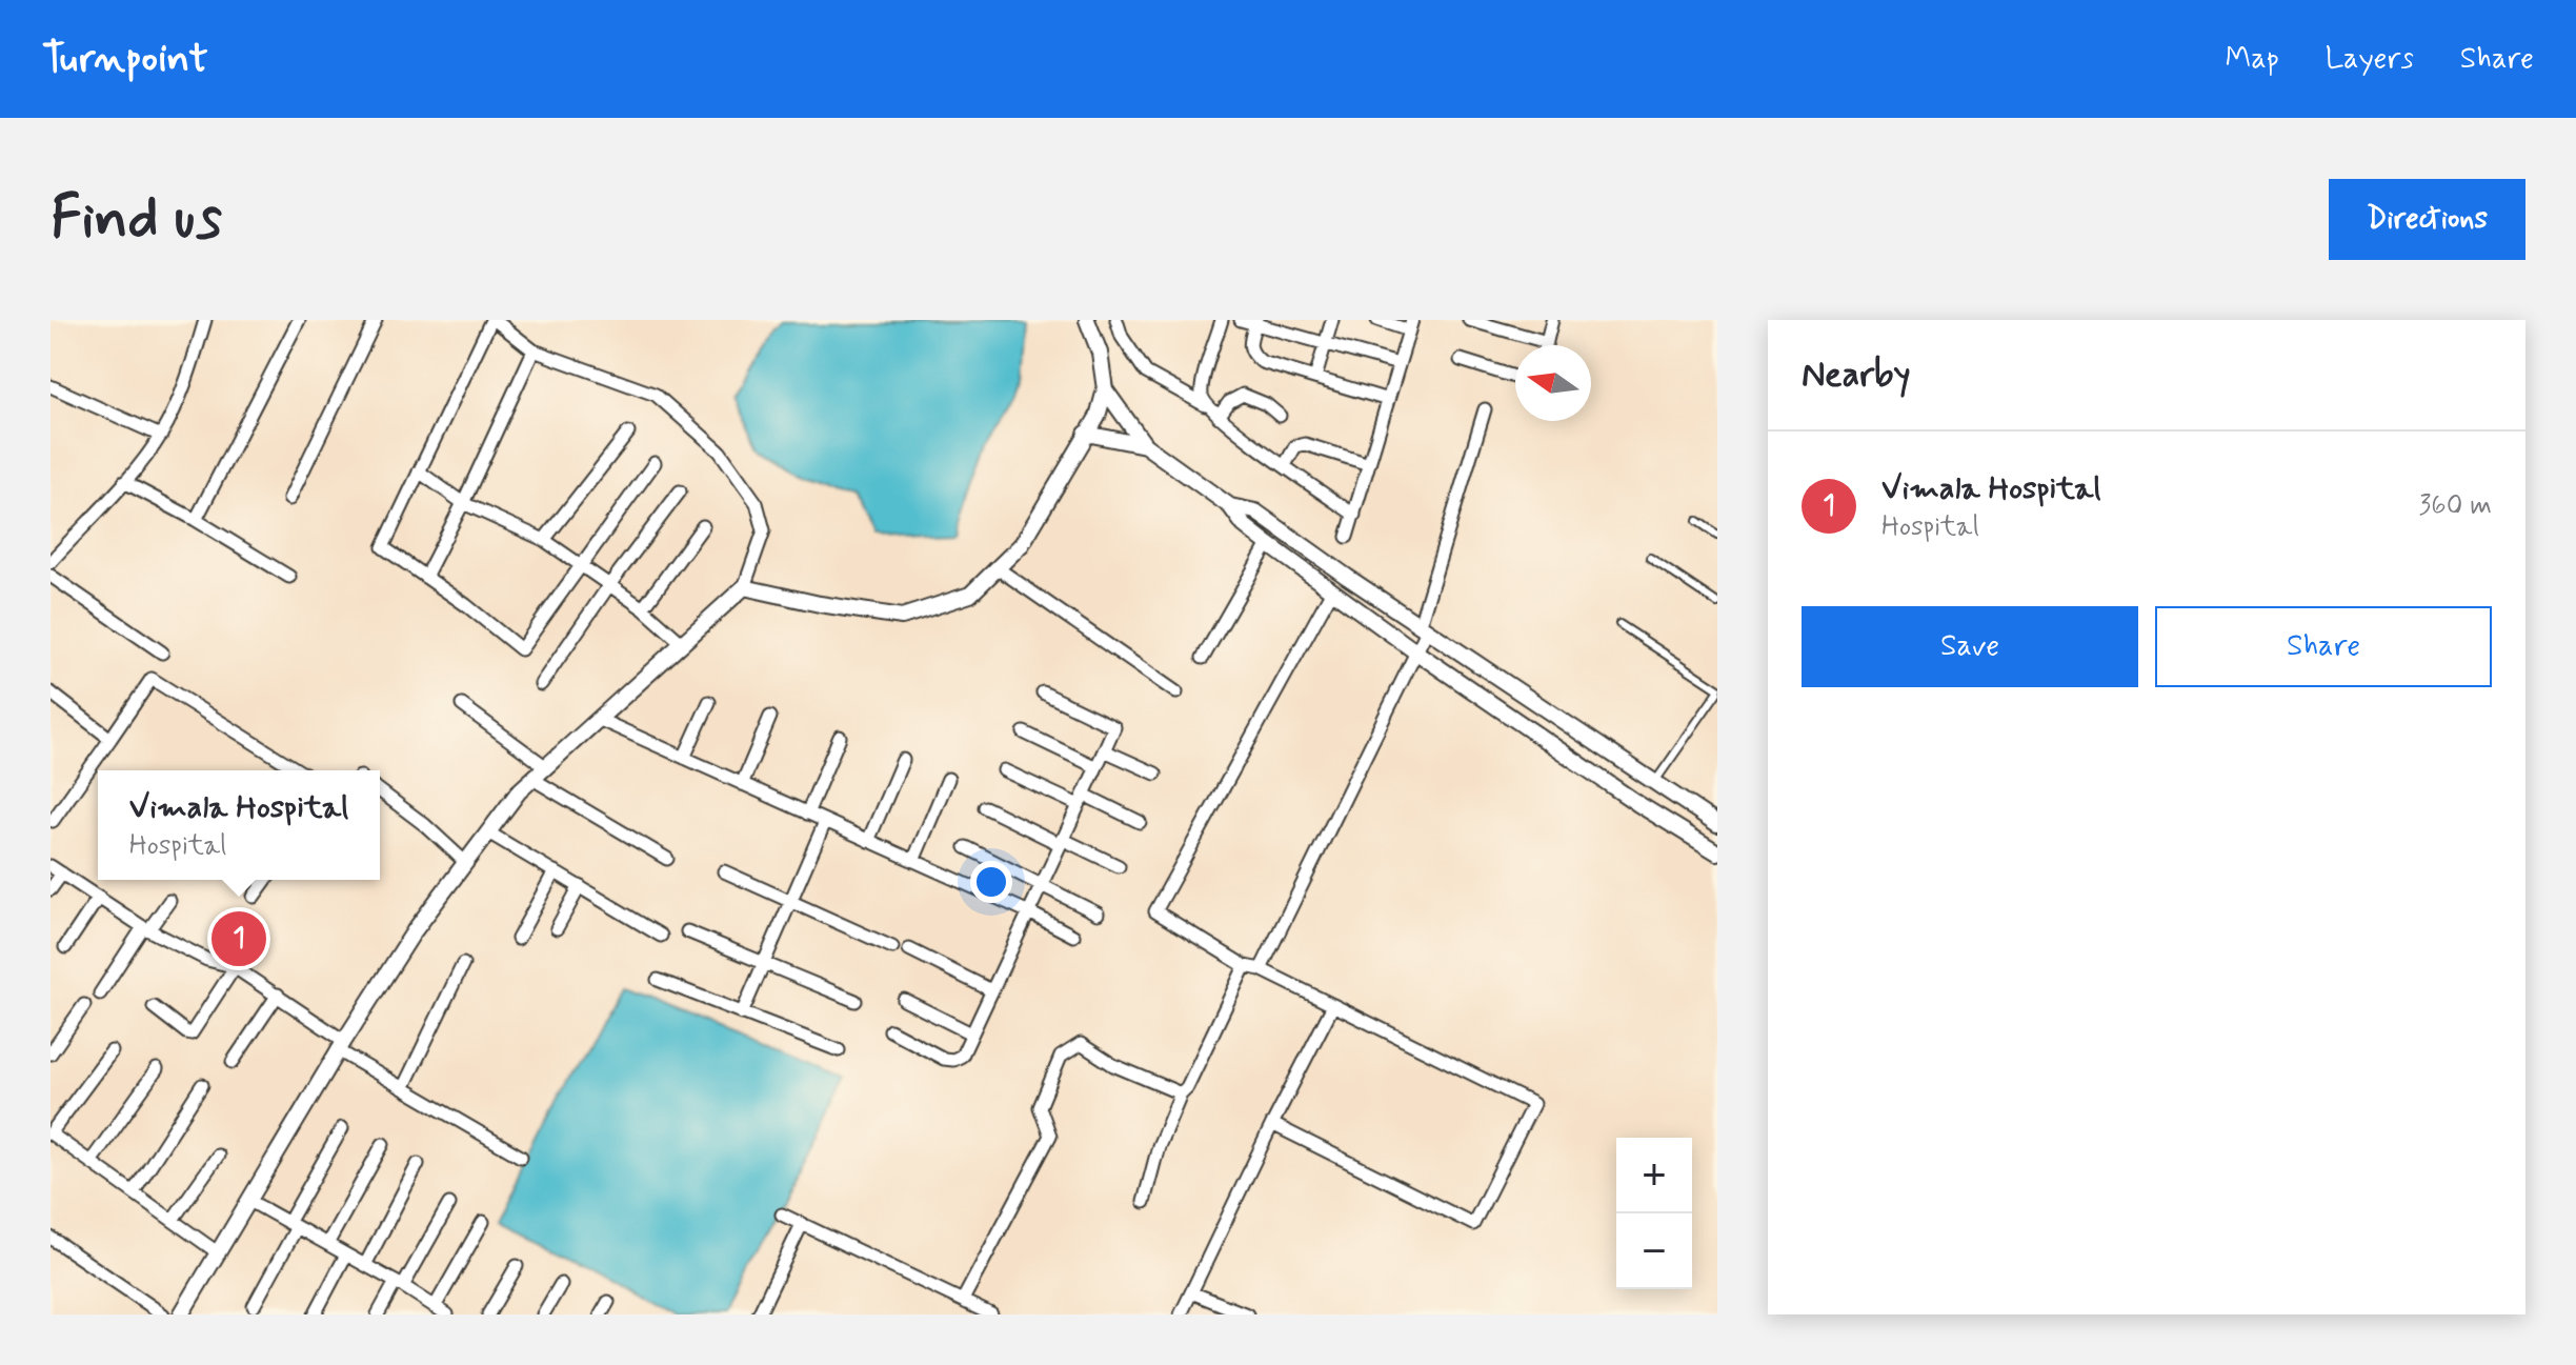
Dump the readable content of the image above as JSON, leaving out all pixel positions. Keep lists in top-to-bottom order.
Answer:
{
  "north": "left",
  "page": {
    "header": "Turnpoint",
    "nav": ["Map", "Layers", "Share"],
    "buttons": [
      "Directions",
      ["Save", "Share"]
    ],
    "title": "Find us",
    "heading": "Nearby",
    "list": [
      {
        "mark": "1",
        "name": "Vimala Hospital",
        "note": "Hospital",
        "value": "360 m"
      }
    ],
    "popup": ["Vimala Hospital", "Hospital"],
    "pins": "1",
    "map_buttons": ["+", "−"]
  }
}
